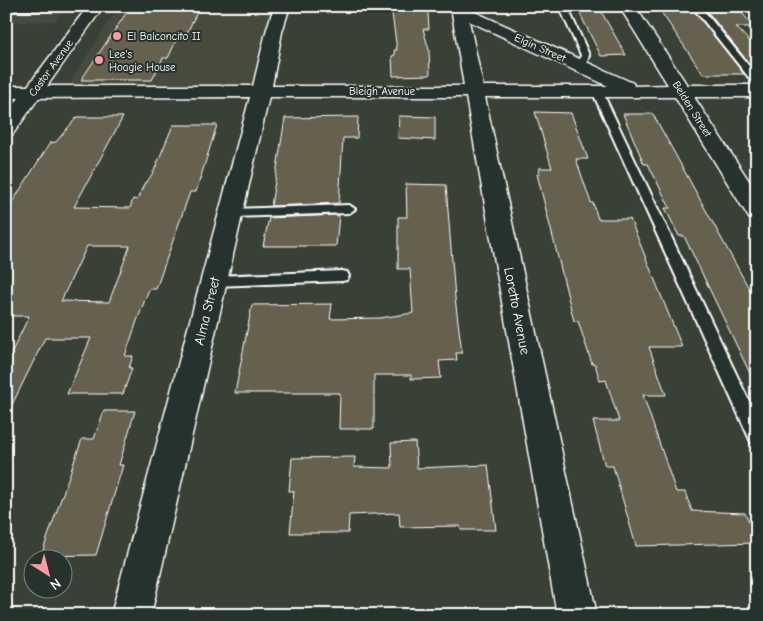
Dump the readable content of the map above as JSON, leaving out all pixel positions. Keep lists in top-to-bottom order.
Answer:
{
  "streets": {
    "street": [
      "Elgin Street",
      "Castor Avenue",
      "Bleigh Avenue",
      "Belden Street",
      "Alma Street",
      "Loretto Avenue"
    ]
  },
  "crossings": [
    ["Elgin Street", "Bleigh Avenue"],
    ["Elgin Street", "Loretto Avenue"],
    ["Castor Avenue", "Bleigh Avenue"],
    ["Bleigh Avenue", "Belden Street"],
    ["Bleigh Avenue", "Alma Street"],
    ["Bleigh Avenue", "Loretto Avenue"]
  ],
  "places": ["El Balconcito II", "Lee's Hoagie House"],
  "north": "bottom right"
}
